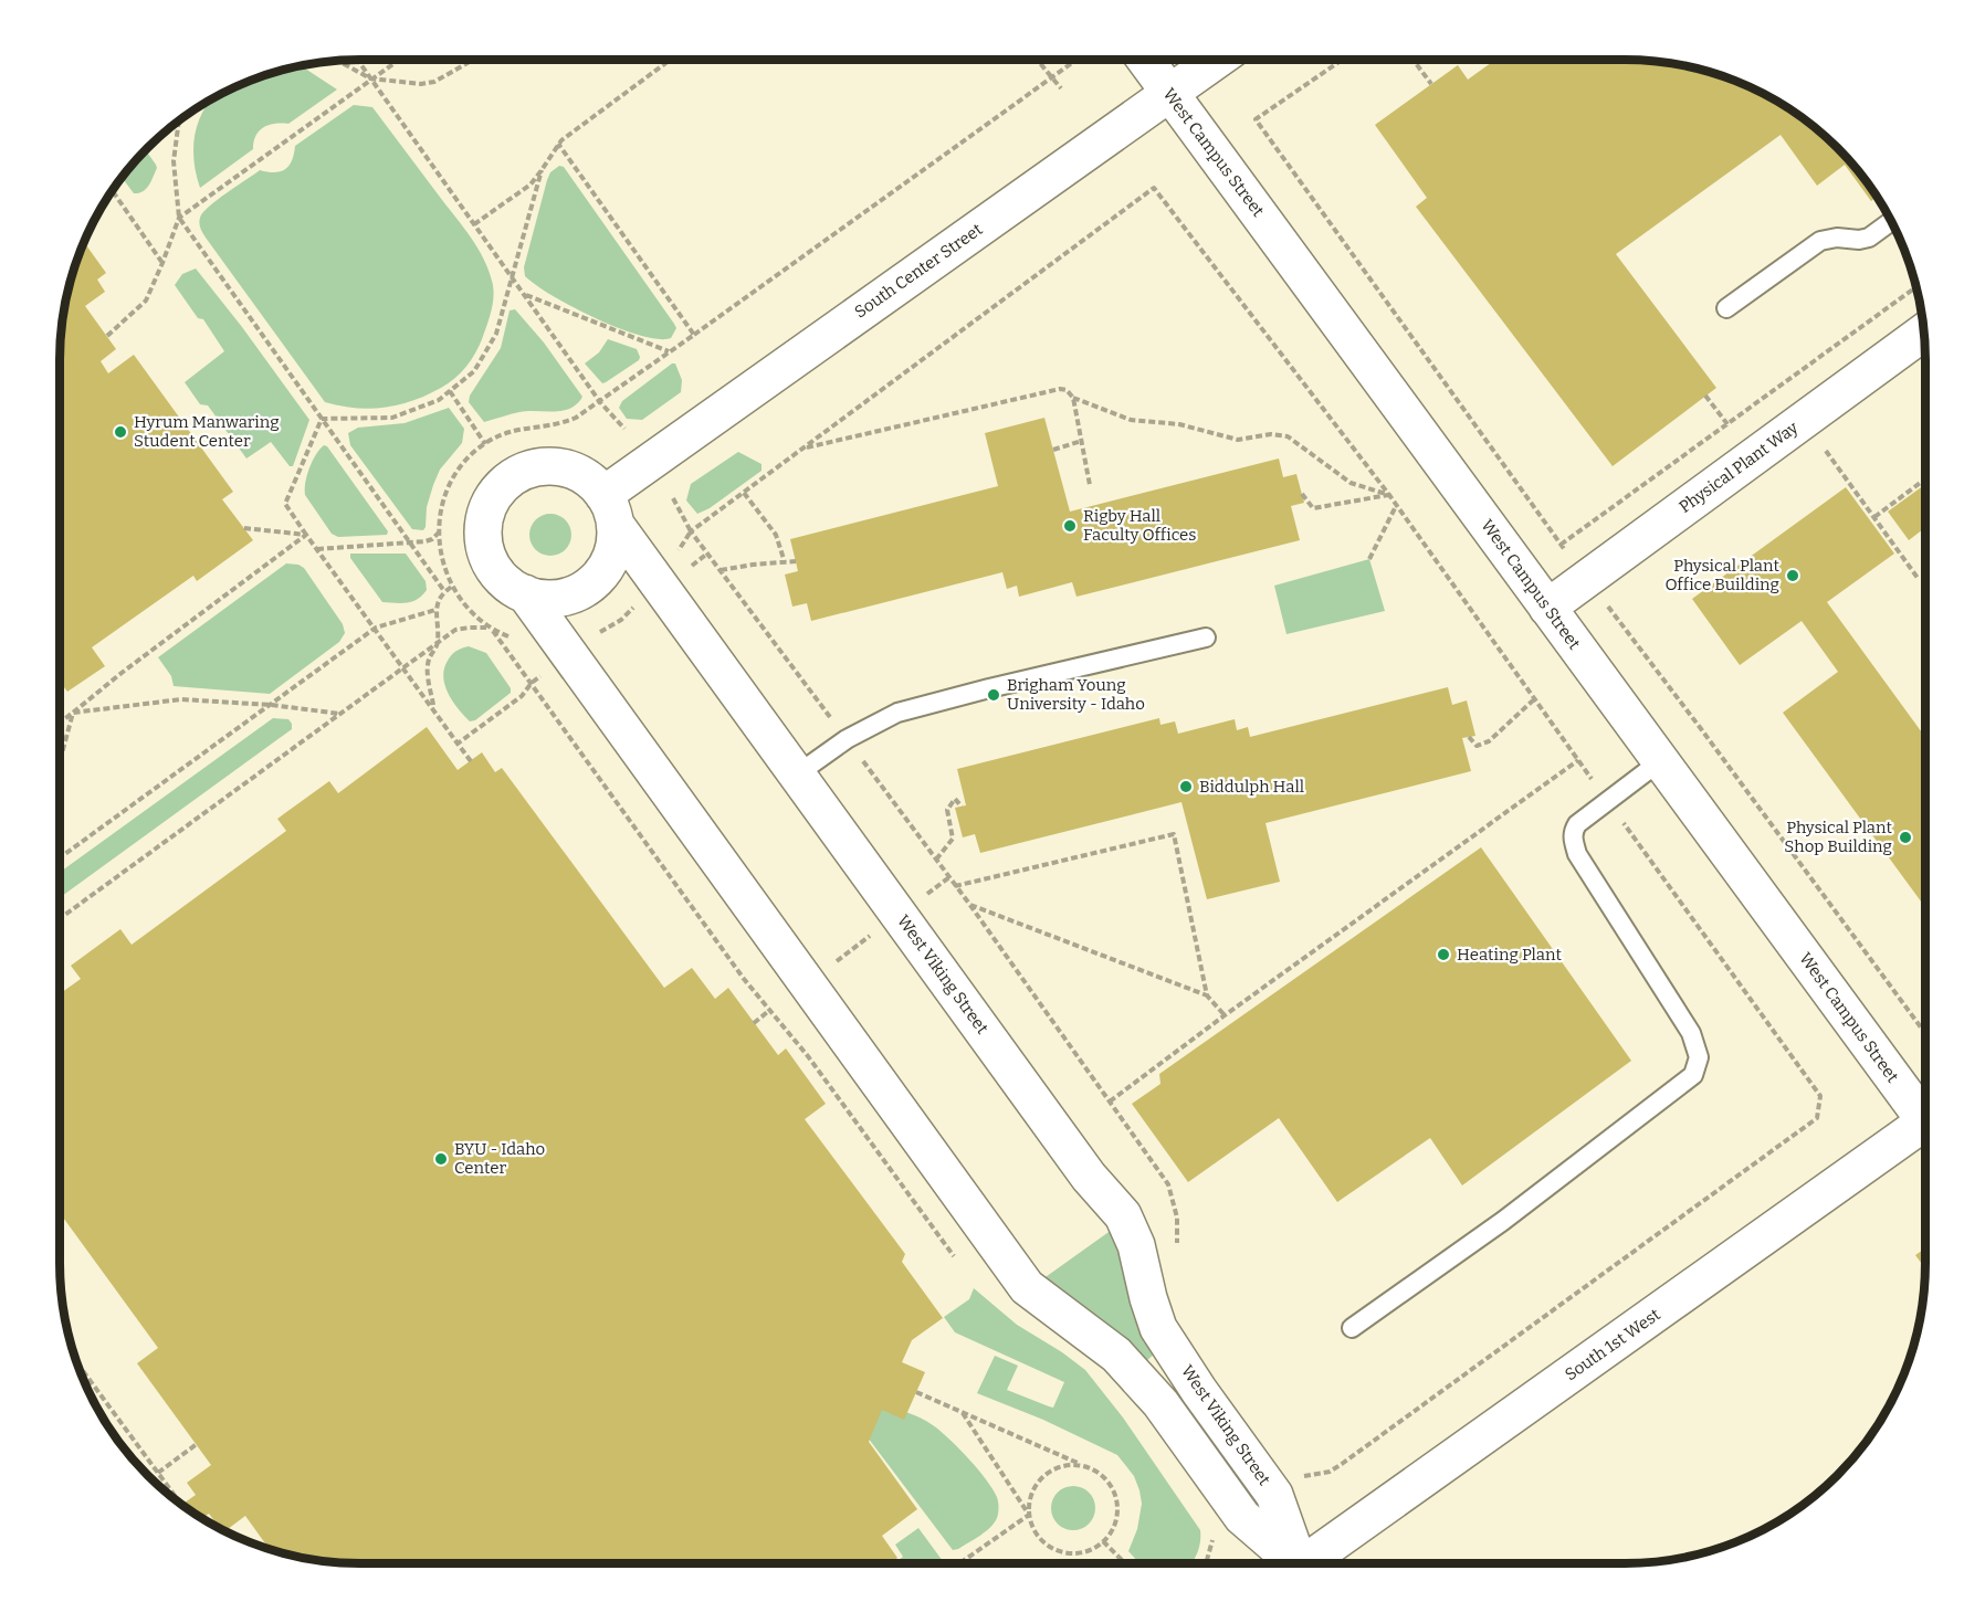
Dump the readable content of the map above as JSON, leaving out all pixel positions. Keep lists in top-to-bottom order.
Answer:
{
  "streets": {
    "street": [
      "West Campus Street",
      "South Center Street",
      "Physical Plant Way",
      "West Viking Street",
      "South 1st West"
    ]
  },
  "crossings": [
    ["West Campus Street", "South Center Street"],
    ["West Campus Street", "Physical Plant Way"],
    ["South Center Street", "West Viking Street"]
  ],
  "places": [
    "Hyrum Manwaring Student Center",
    "Rigby Hall Faculty Offices",
    "Physical Plant Office Building",
    "Brigham Young University - Idaho",
    "Biddulph Hall",
    "Physical Plant Shop Building",
    "Heating Plant",
    "BYU - Idaho Center"
  ]
}
